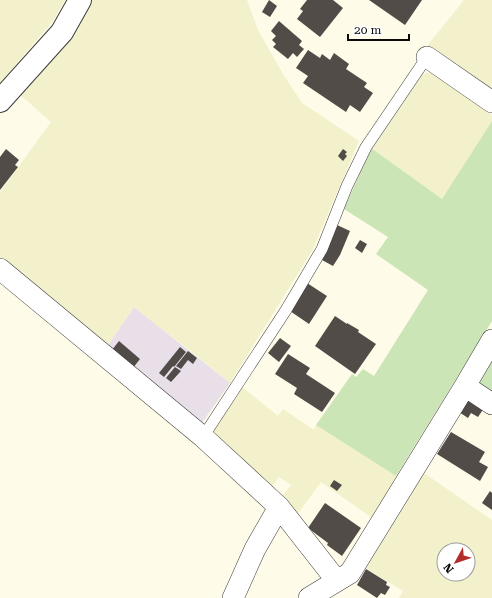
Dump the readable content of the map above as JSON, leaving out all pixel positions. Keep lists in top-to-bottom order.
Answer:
{
  "scale_bar": "20 m",
  "north": "bottom left"
}
